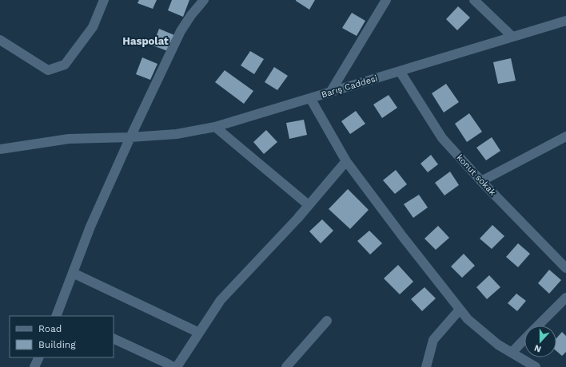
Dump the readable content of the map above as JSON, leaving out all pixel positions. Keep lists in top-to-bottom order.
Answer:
{
  "streets": {
    "street": ["Barış Caddesi", "konut sokak"]
  },
  "crossings": [
    ["Barış Caddesi", "konut sokak"]
  ],
  "districts": ["Haspolat"],
  "legend": ["Road", "Building"],
  "north": "bottom"
}
